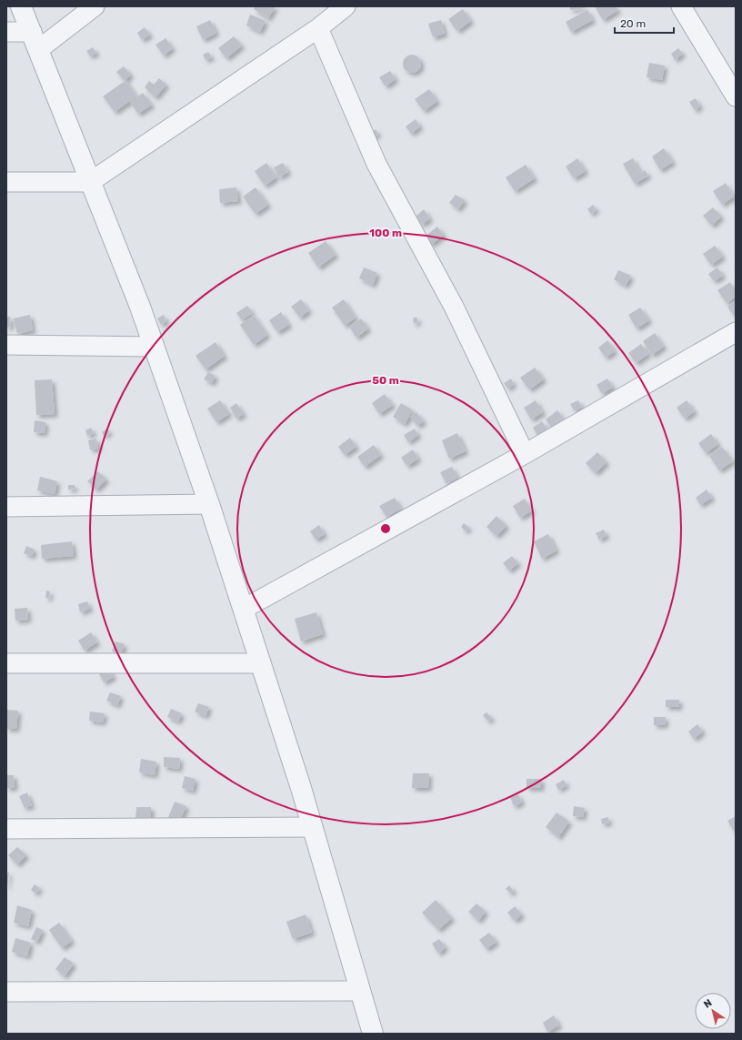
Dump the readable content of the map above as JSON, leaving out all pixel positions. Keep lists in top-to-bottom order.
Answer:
{
  "scale_bar": "20 m",
  "north": "top left",
  "rings": ["100 m", "50 m"]
}
